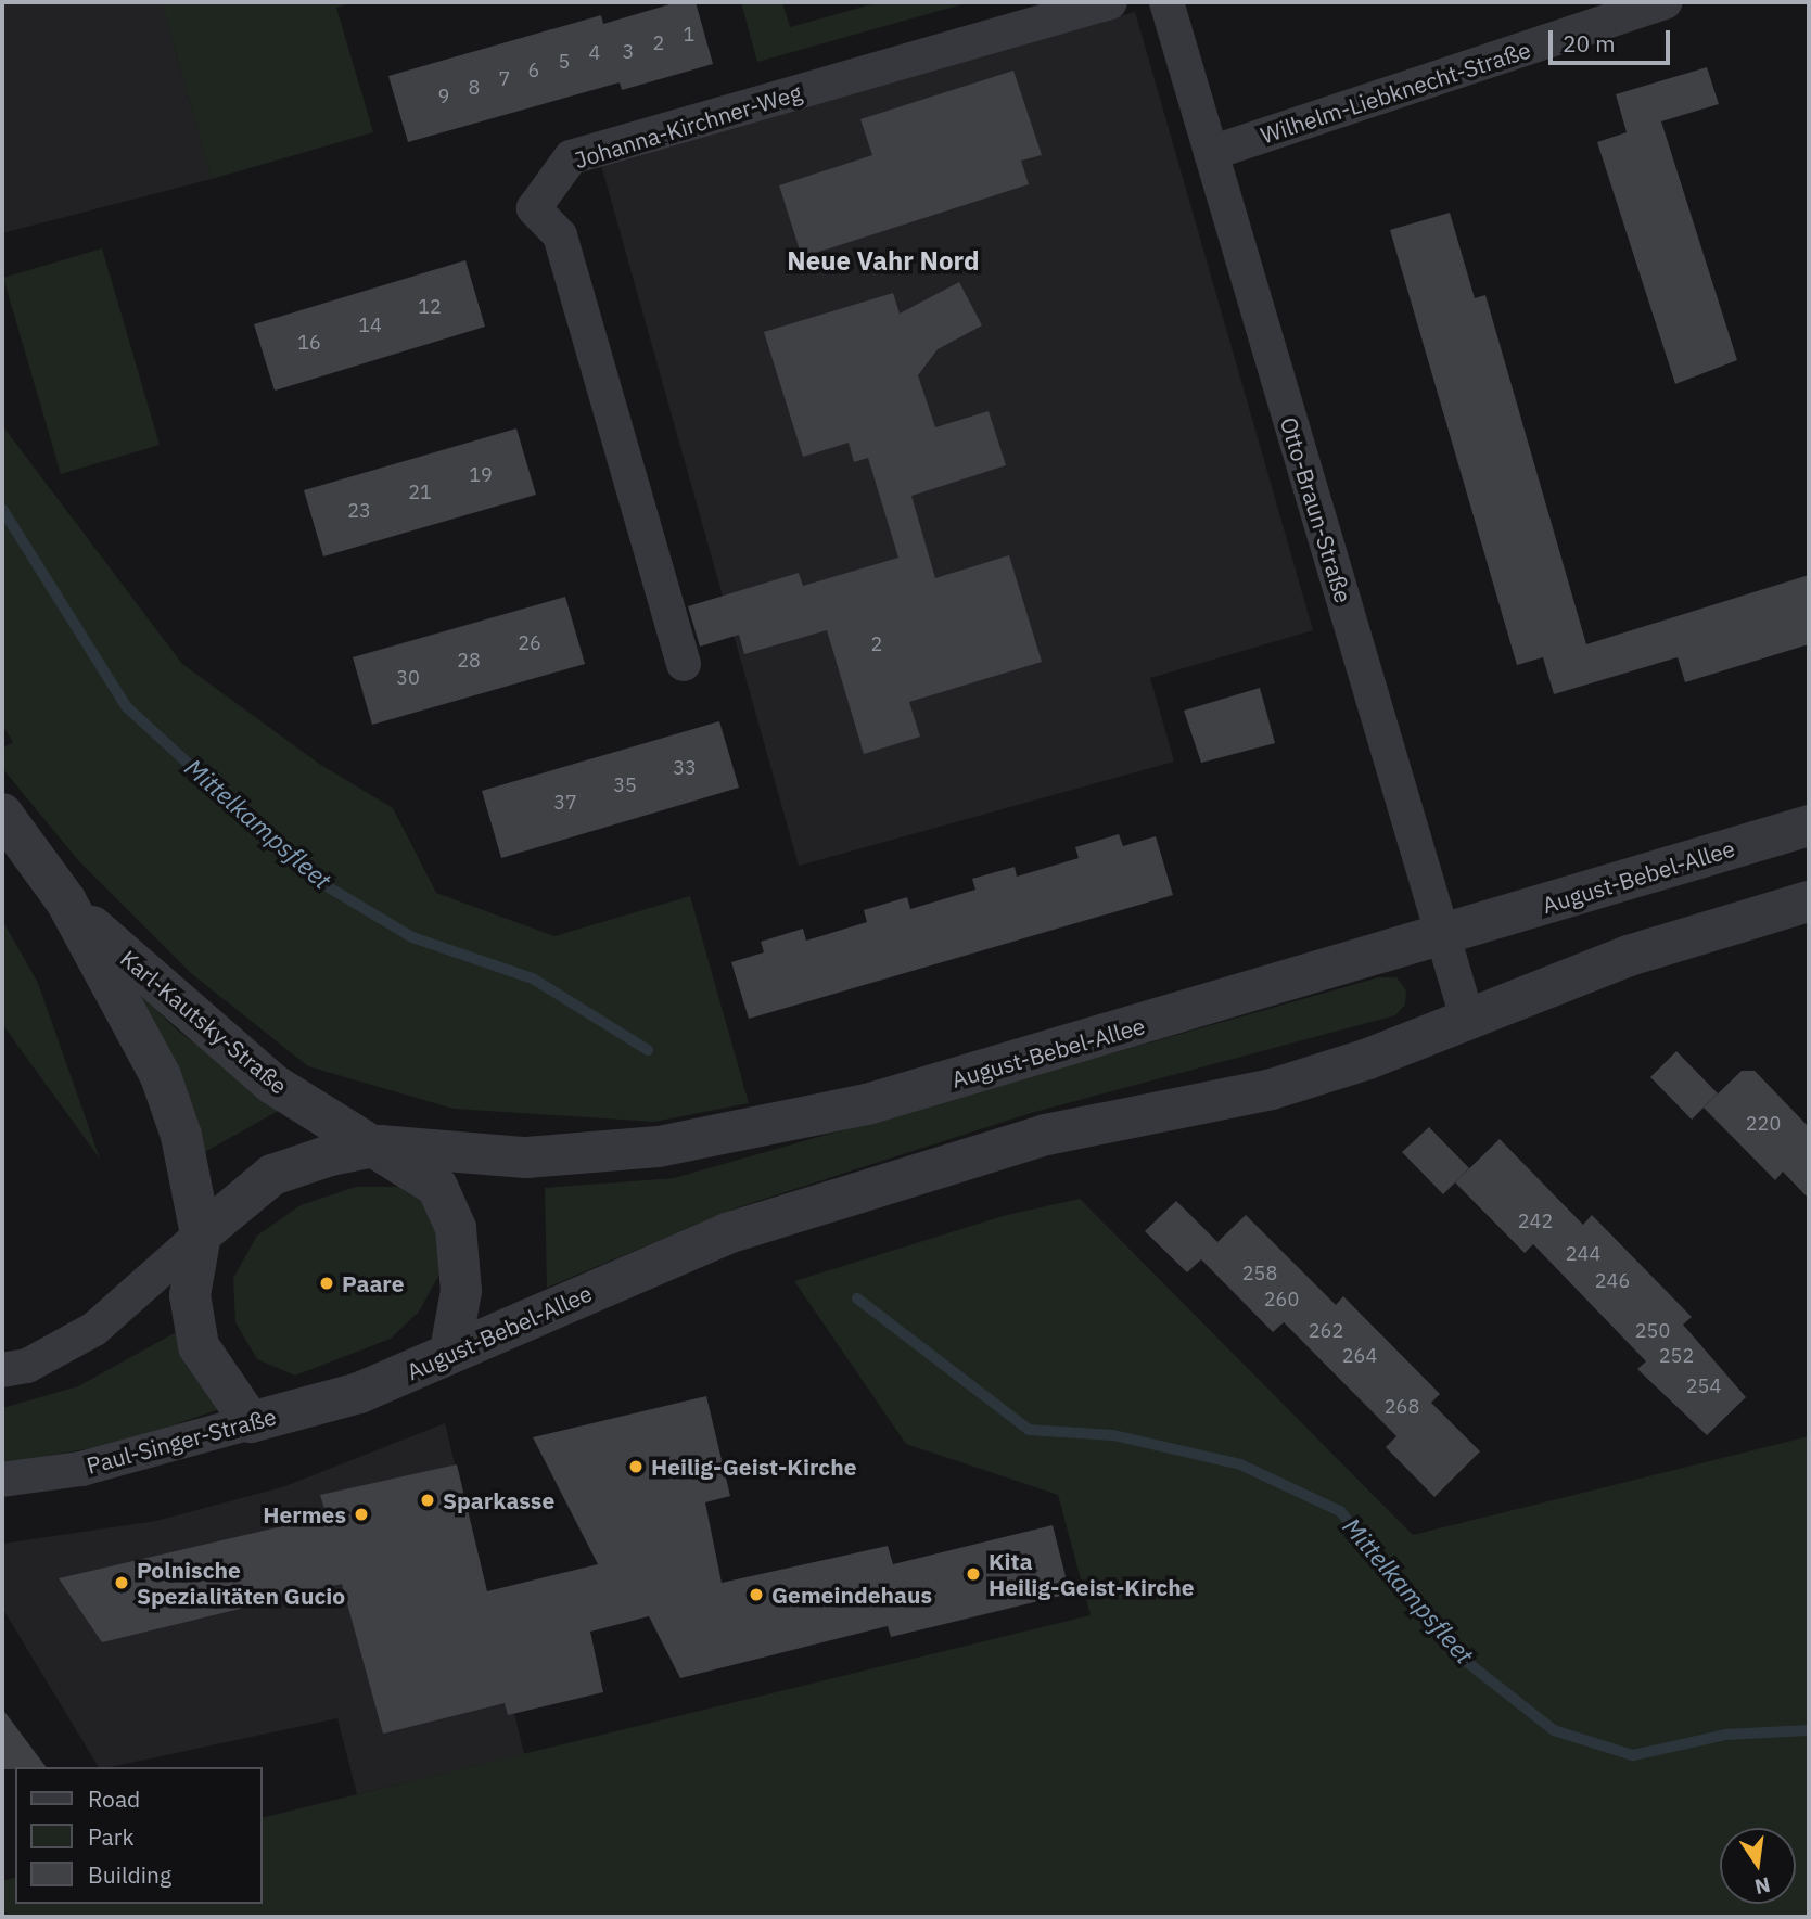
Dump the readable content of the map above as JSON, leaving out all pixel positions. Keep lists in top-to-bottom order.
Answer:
{
  "streets": {
    "street": [
      "Wilhelm-Liebknecht-Straße",
      "Johanna-Kirchner-Weg",
      "Otto-Braun-Straße",
      "August-Bebel-Allee",
      "Karl-Kautsky-Straße",
      "Paul-Singer-Straße"
    ]
  },
  "crossings": [
    ["Wilhelm-Liebknecht-Straße", "Otto-Braun-Straße"],
    ["Otto-Braun-Straße", "August-Bebel-Allee"],
    ["August-Bebel-Allee", "Karl-Kautsky-Straße"],
    ["August-Bebel-Allee", "Paul-Singer-Straße"],
    ["Karl-Kautsky-Straße", "Paul-Singer-Straße"]
  ],
  "districts": ["Neue Vahr Nord"],
  "water": ["Mittelkampsfleet"],
  "places": [
    "Paare",
    "Heilig-Geist-Kirche",
    "Sparkasse",
    "Hermes",
    "Kita Heilig-Geist-Kirche",
    "Polnische Spezialitäten Gucio",
    "Gemeindehaus"
  ],
  "house_numbers": [
    "1",
    "2",
    "3",
    "4",
    "5",
    "6",
    "7",
    "8",
    "9",
    "12",
    "14",
    "16",
    "19",
    "21",
    "23",
    "26",
    "2",
    "28",
    "30",
    "33",
    "35",
    "37",
    "220",
    "242",
    "244",
    "258",
    "246",
    "260",
    "262",
    "250",
    "264",
    "252",
    "254",
    "268"
  ],
  "legend": ["Road", "Park", "Building"],
  "scale_bar": "20 m",
  "north": "bottom"
}
